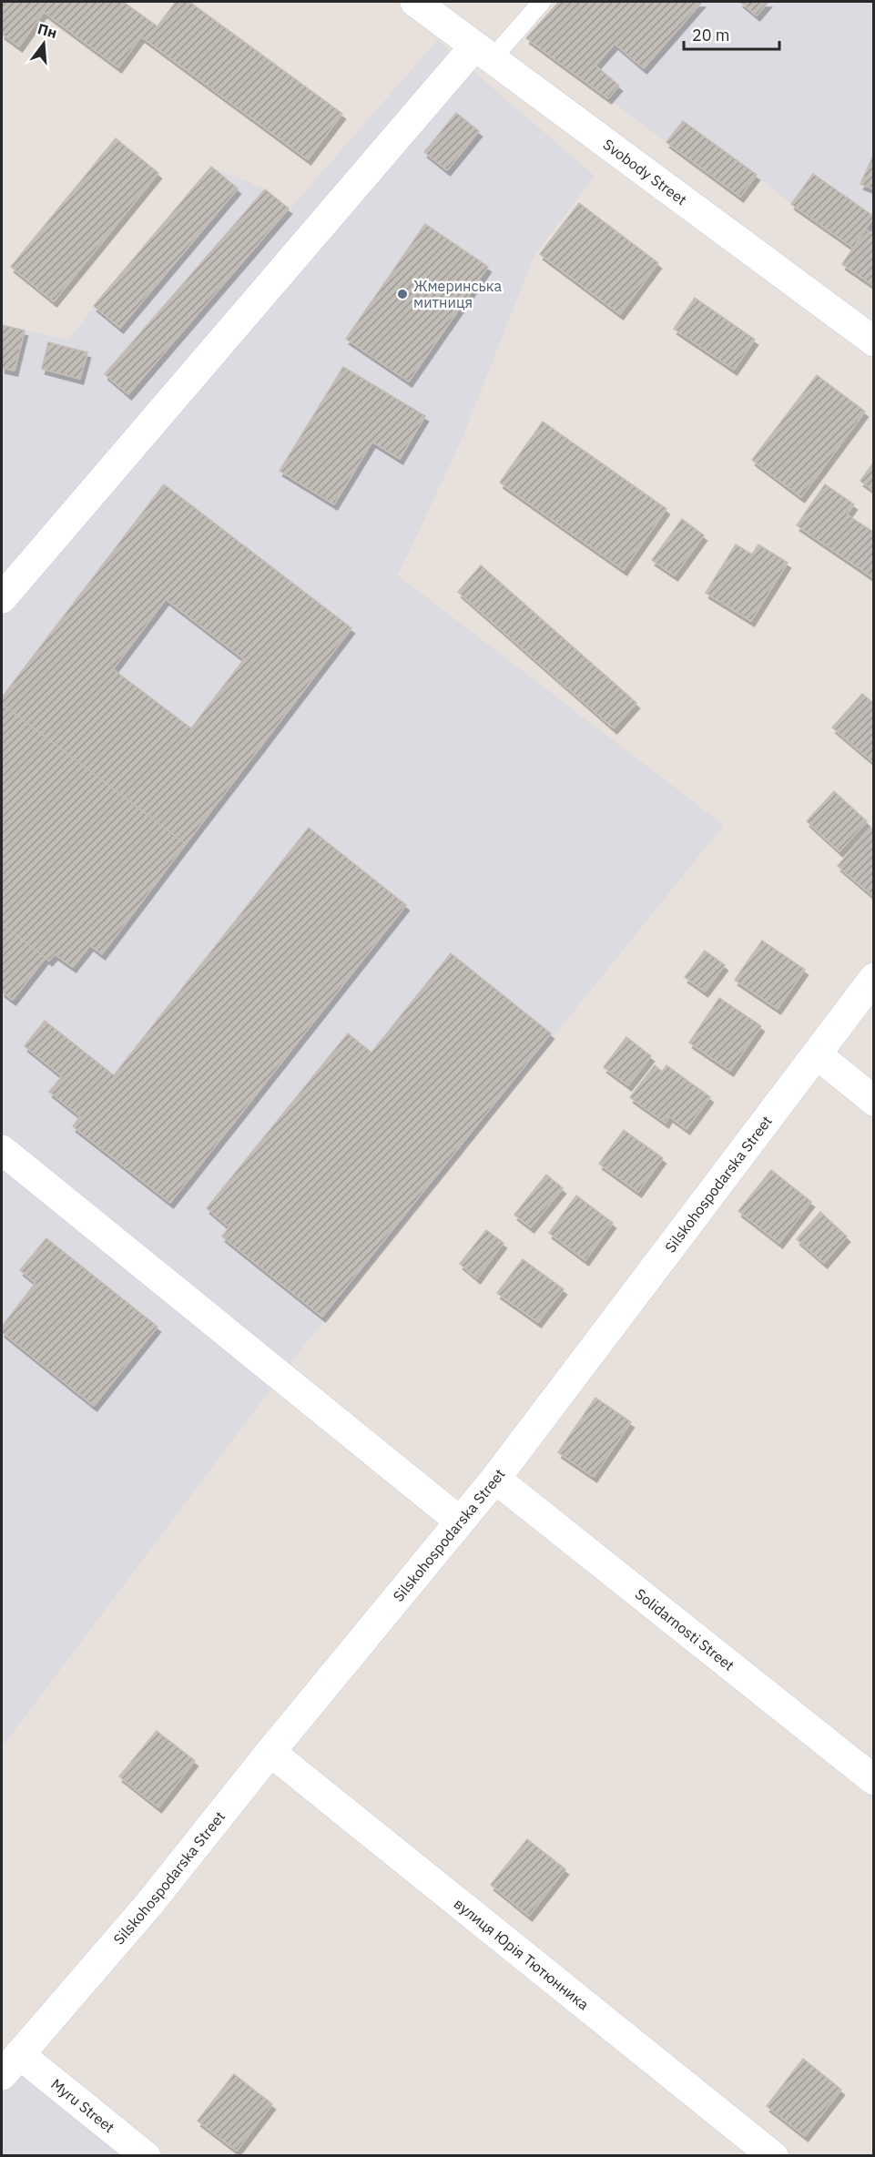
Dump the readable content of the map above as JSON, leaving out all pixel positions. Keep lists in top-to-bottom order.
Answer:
{
  "streets": {
    "street": [
      "Svobody Street",
      "Silskohospodarska Street",
      "Solidarnosti Street",
      "вулиця Юрія Тютюнника",
      "Myru Street"
    ]
  },
  "crossings": [
    ["Silskohospodarska Street", "Solidarnosti Street"],
    ["Silskohospodarska Street", "вулиця Юрія Тютюнника"],
    ["Silskohospodarska Street", "Myru Street"]
  ],
  "places": ["Жмеринська митниця"],
  "scale_bar": "20 m",
  "north": "top"
}
